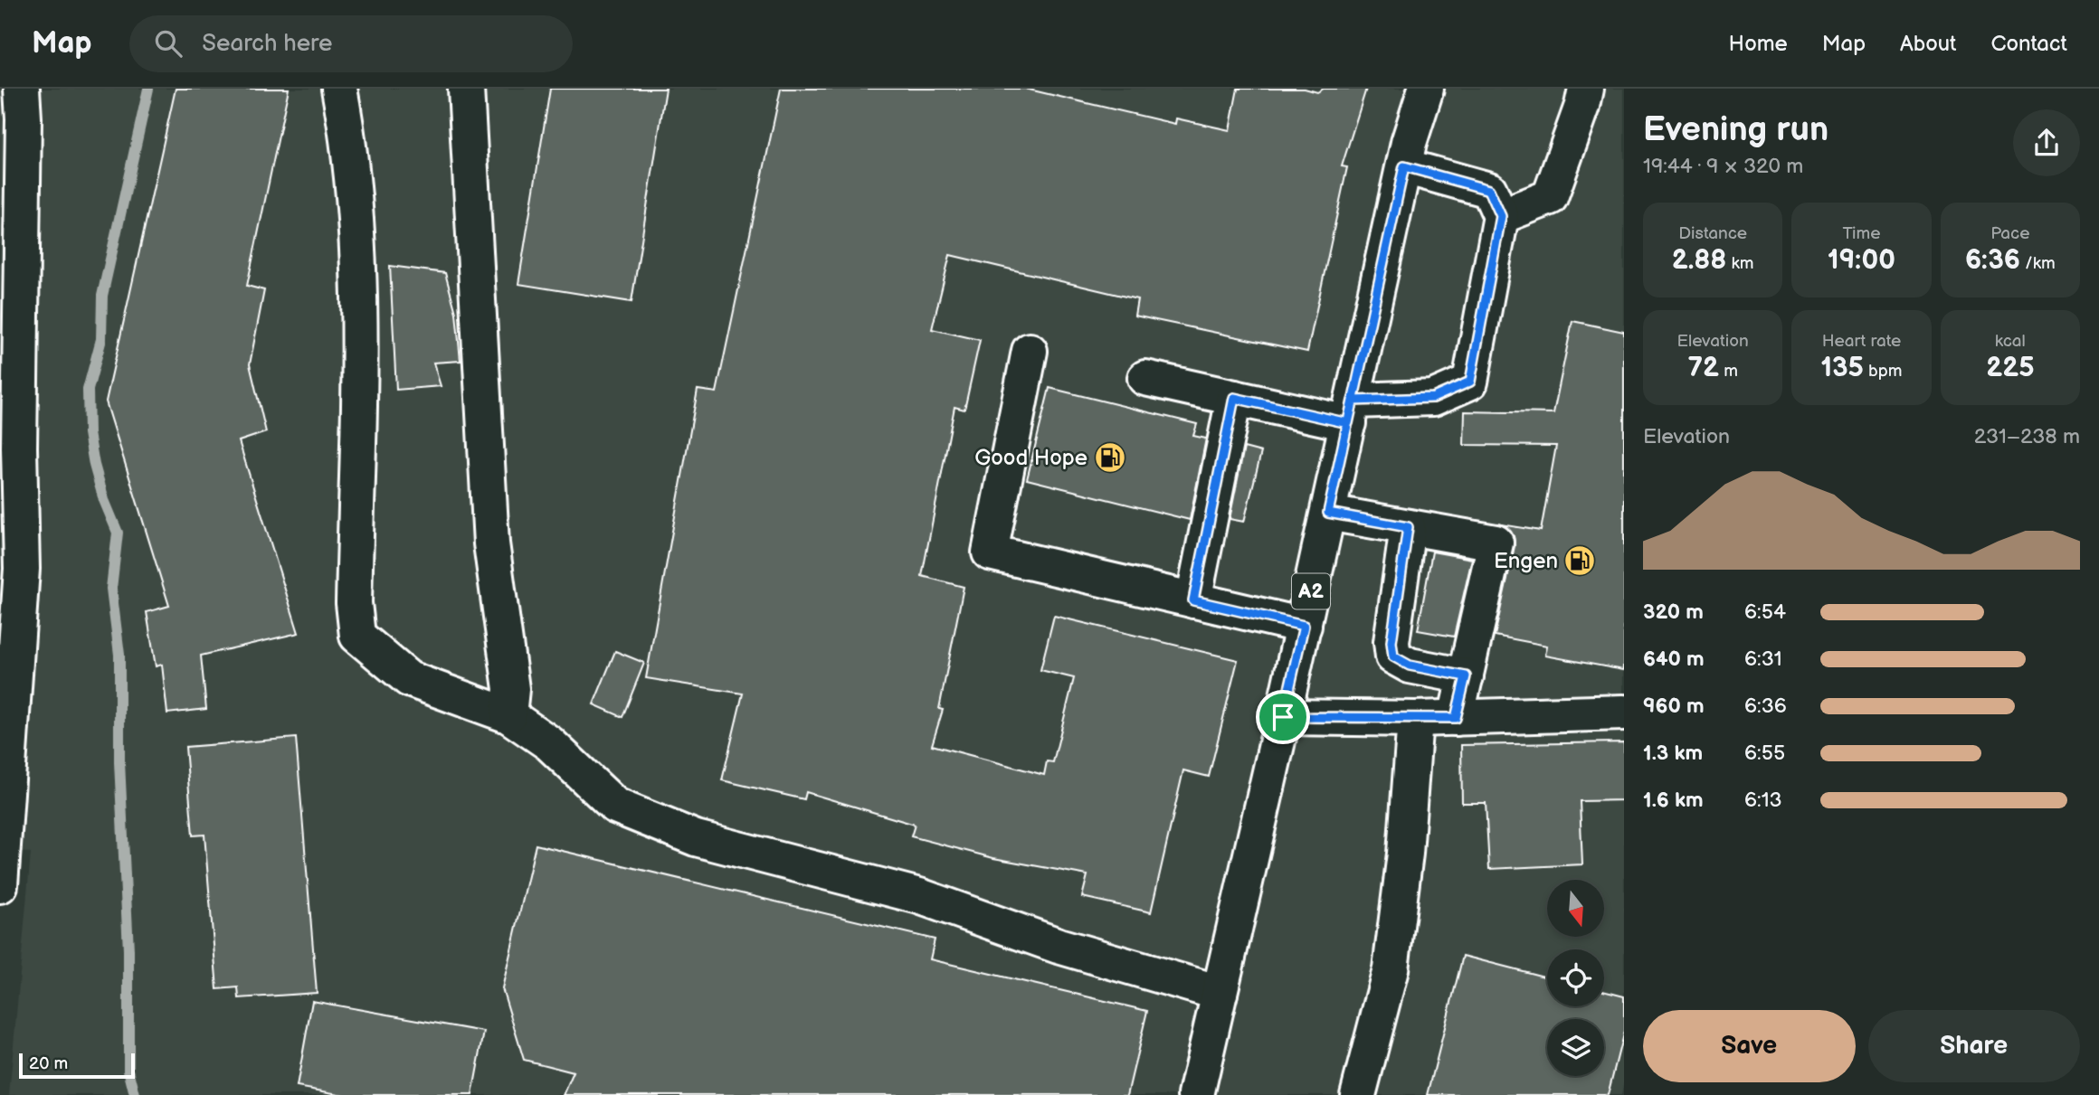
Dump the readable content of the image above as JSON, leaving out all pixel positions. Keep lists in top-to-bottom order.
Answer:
{
  "streets": {
    "street": ["A2"]
  },
  "places": {
    "fuel station": ["Good Hope", "Engen"]
  },
  "scale_bar": "20 m",
  "north": "bottom",
  "page": {
    "header": "Map",
    "search": "Search here",
    "nav": [
      "Home",
      "Map",
      "About",
      "Contact"
    ],
    "heading": ["Evening run", "19:44 · 9 × 320 m"],
    "stats": [
      ["Distance", "2.88 km"],
      ["Time", "19:00"],
      ["Pace", "6:36 /km"],
      ["Elevation", "72 m"],
      ["Heart rate", "135 bpm"],
      ["kcal", "225"]
    ],
    "chart": ["Elevation", "231–238 m"],
    "list": [
      {
        "name": "320 m",
        "note": "6:54"
      },
      {
        "name": "640 m",
        "note": "6:31"
      },
      {
        "name": "960 m",
        "note": "6:36"
      },
      {
        "name": "1.3 km",
        "note": "6:55"
      },
      {
        "name": "1.6 km",
        "note": "6:13"
      }
    ],
    "buttons": ["Save", "Share"],
    "scale": "20 m"
  }
}
